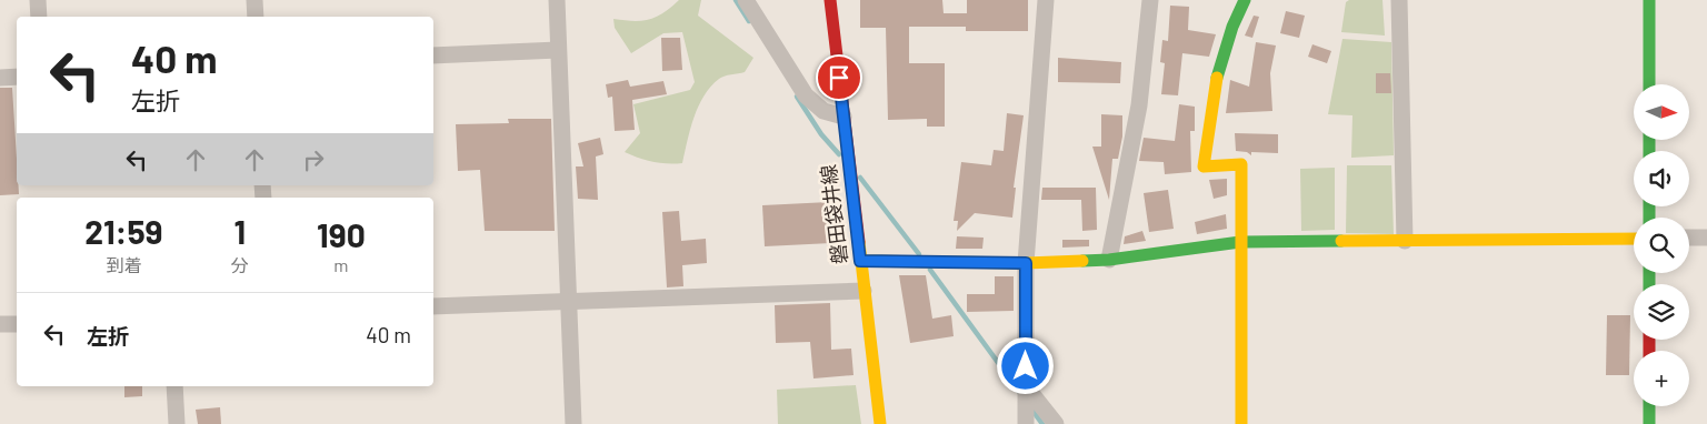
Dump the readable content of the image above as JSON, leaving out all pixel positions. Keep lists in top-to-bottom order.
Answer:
{
  "streets": {
    "street": ["磐田袋井線"]
  },
  "north": "right",
  "page": {
    "turn": ["40 m", "左折"],
    "map_buttons": "+",
    "eta": [
      "21:59",
      "到着",
      "1",
      "分",
      "190",
      "m"
    ],
    "list": [
      {
        "name": "左折",
        "value": "40 m"
      }
    ]
  }
}
